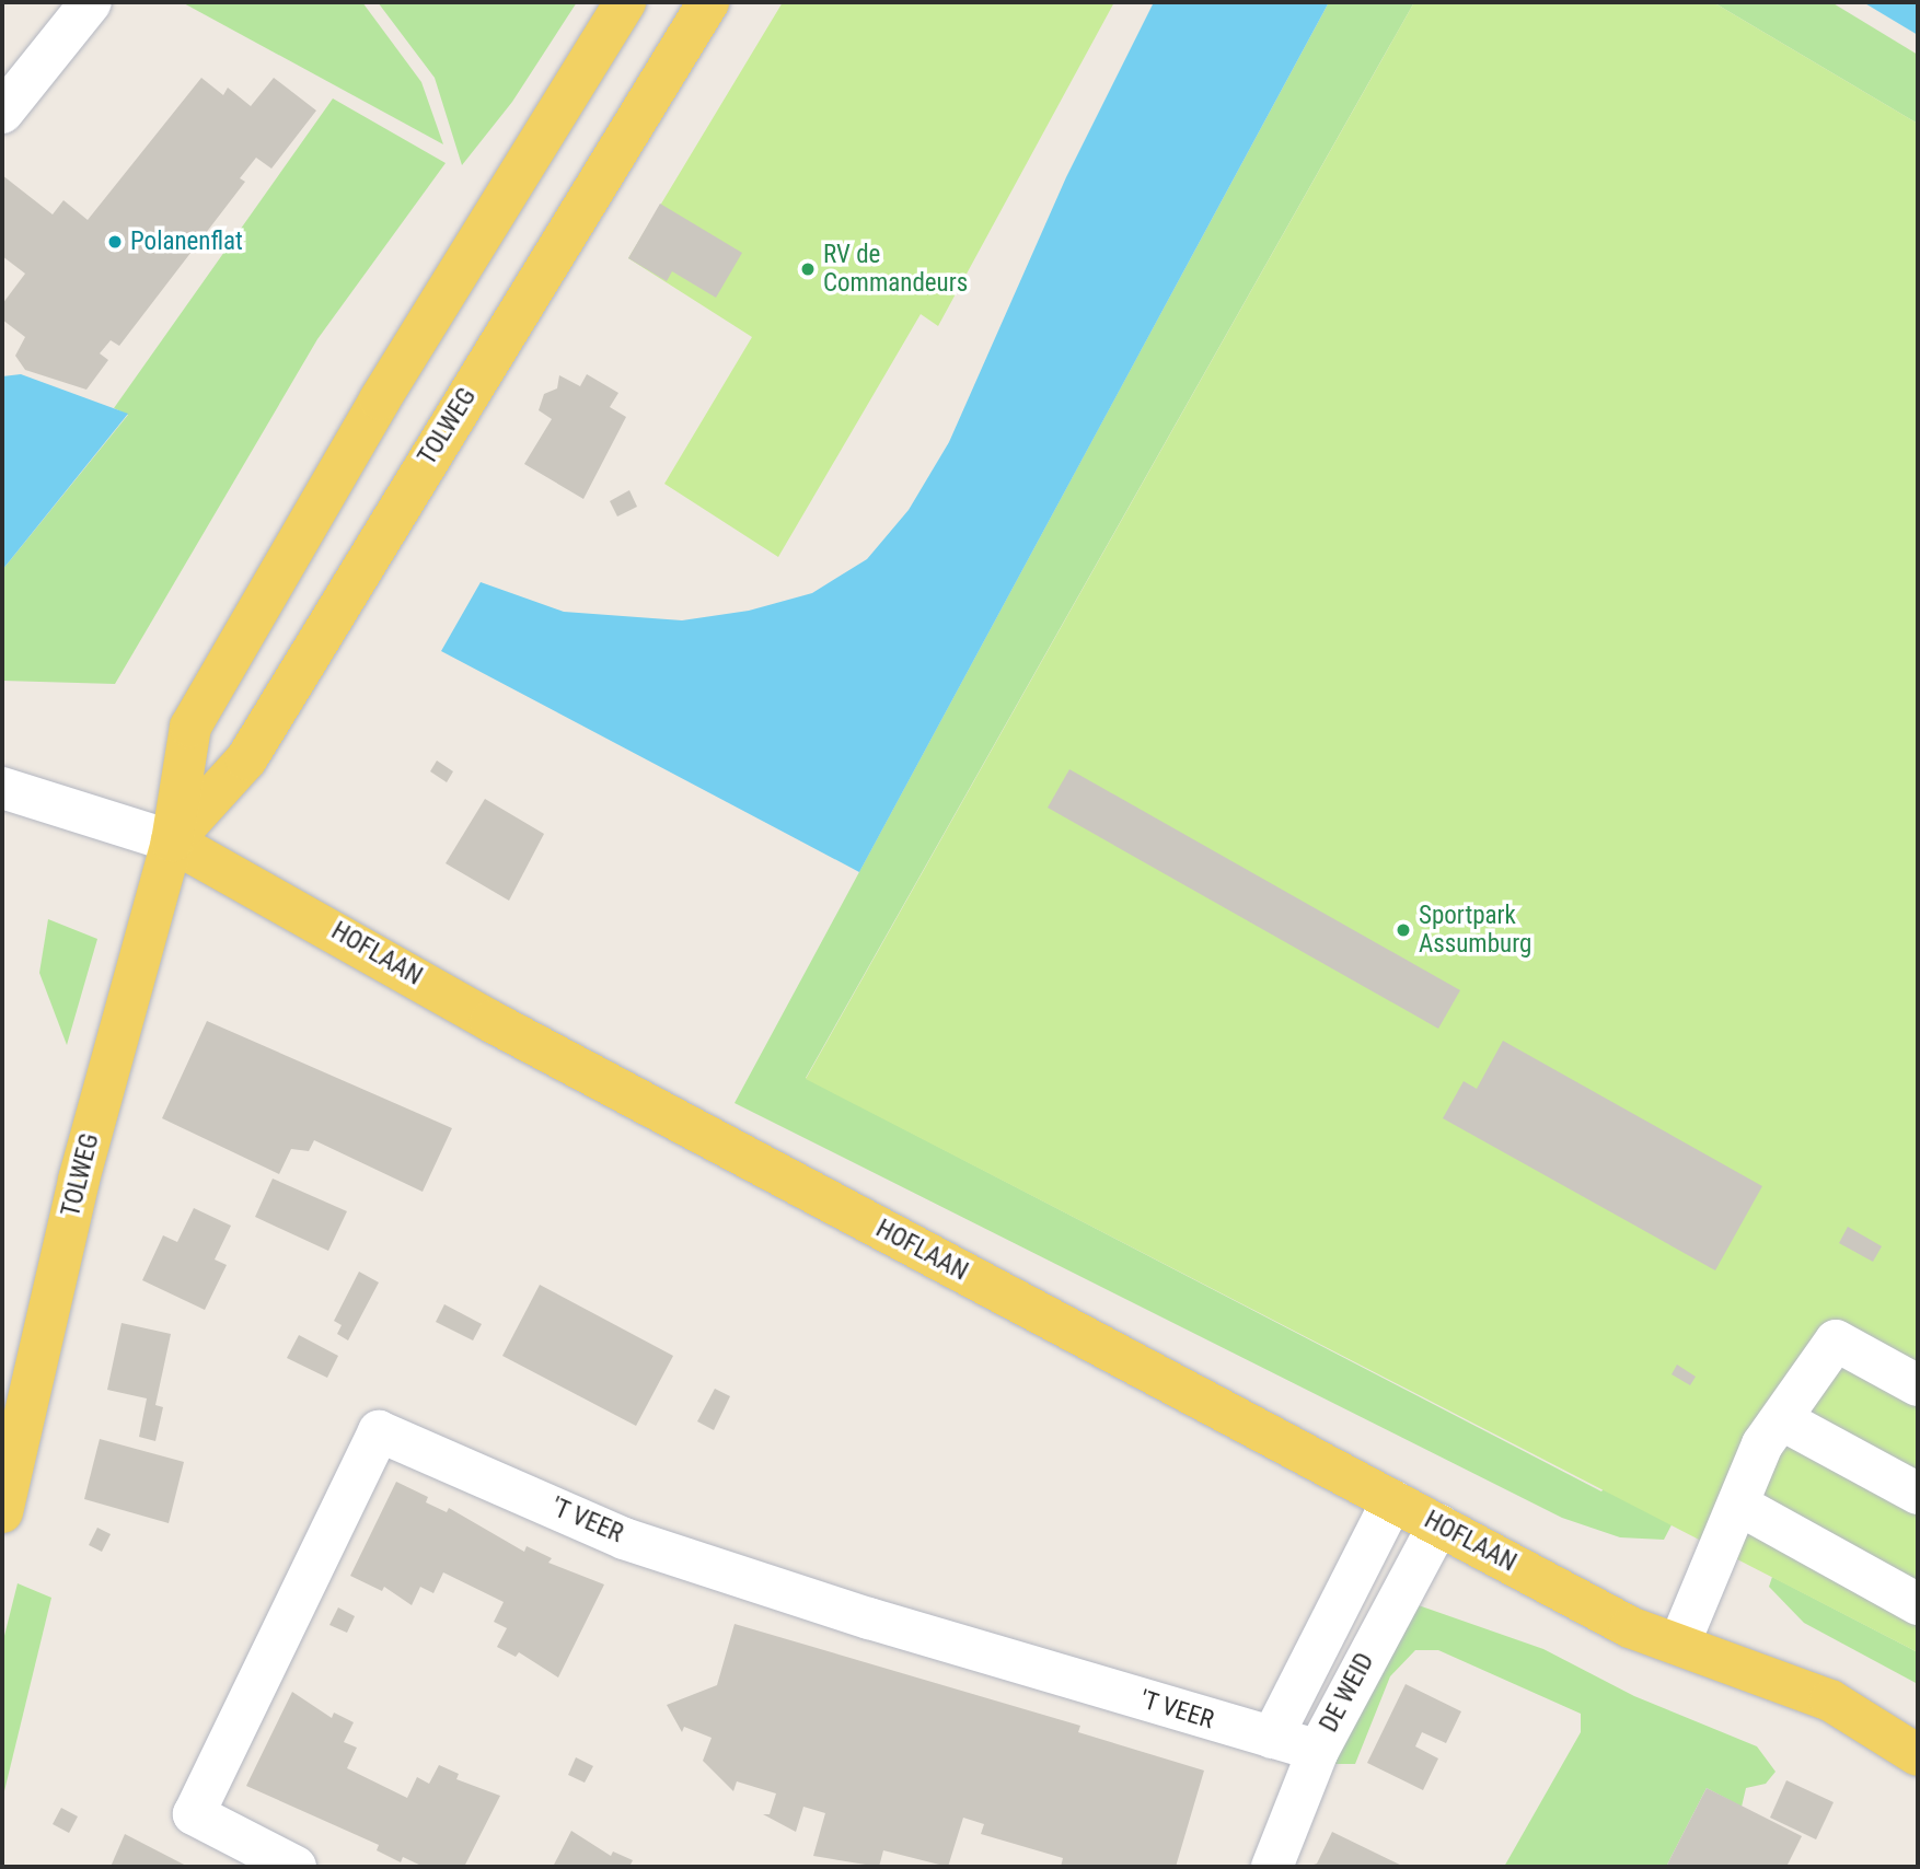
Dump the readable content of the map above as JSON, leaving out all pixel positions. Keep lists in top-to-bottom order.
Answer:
{
  "streets": {
    "main road": ["TOLWEG", "HOFLAAN"],
    "street": ["'T VEER", "DE WEID"]
  },
  "crossings": [
    ["TOLWEG", "HOFLAAN"],
    ["HOFLAAN", "DE WEID"],
    ["'T VEER", "DE WEID"]
  ],
  "places": ["Polanenflat", "RV de Commandeurs", "Sportpark Assumburg"]
}
